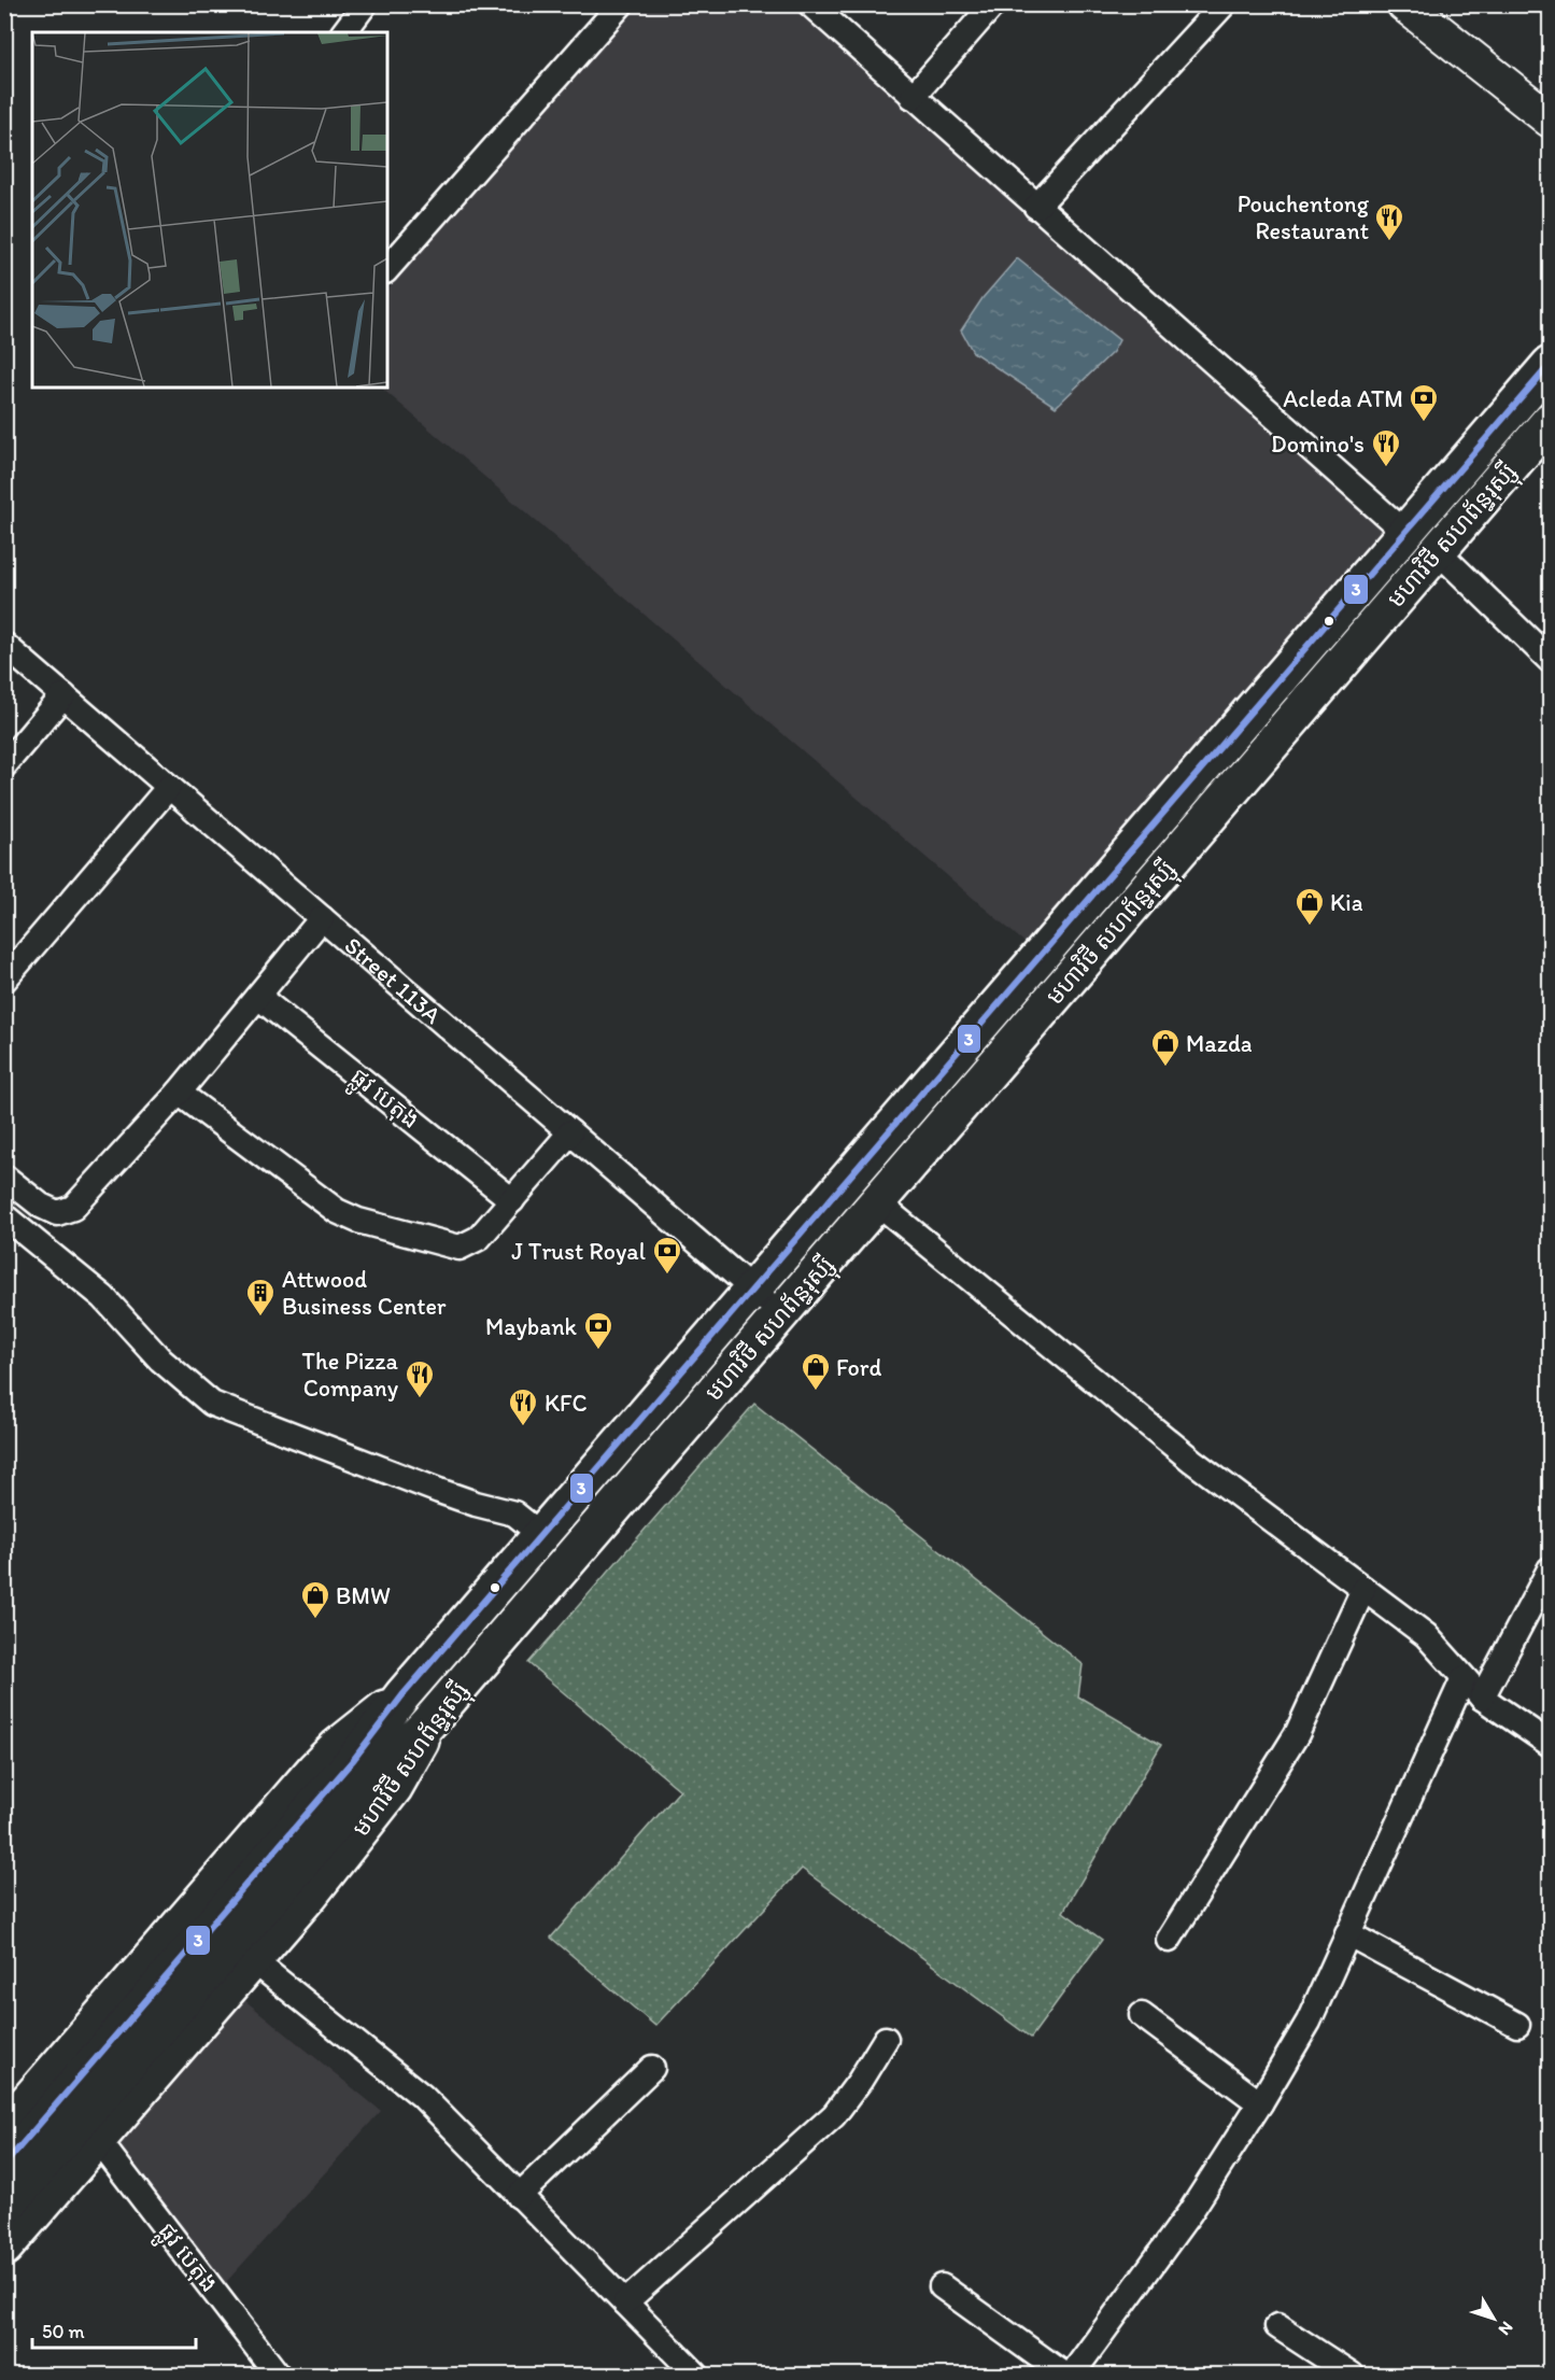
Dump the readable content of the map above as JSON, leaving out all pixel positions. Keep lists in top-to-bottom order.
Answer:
{
  "streets": {
    "main road": ["មហាវិថី សហព័ន្ធរុស្ស៊ី"],
    "street": ["Street 113A", "ផ្លូវ បេតុង"]
  },
  "crossings": [
    ["មហាវិថី សហព័ន្ធរុស្ស៊ី", "Street 113A"],
    ["មហាវិថី សហព័ន្ធរុស្ស៊ី", "ផ្លូវ បេតុង"]
  ],
  "places": {
    "restaurant": [
      "Pouchentong Restaurant",
      "Domino's",
      "The Pizza Company",
      "KFC"
    ],
    "bank": ["Acleda ATM", "J Trust Royal", "Maybank"],
    "shop": [
      "Kia",
      "Mazda",
      "Ford",
      "BMW"
    ],
    "building": ["Attwood Business Center"]
  },
  "lines": ["transit line 3"],
  "scale_bar": "50 m",
  "north": "bottom right"
}
